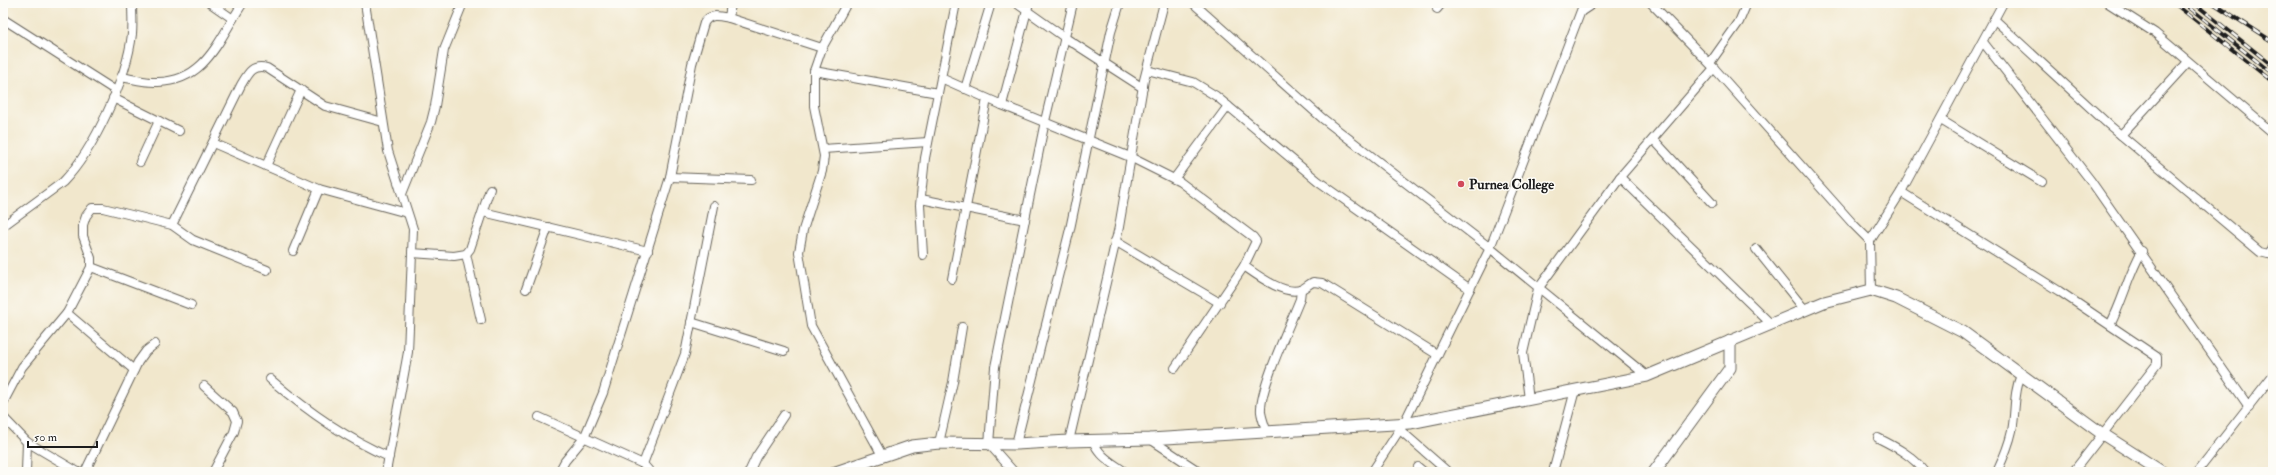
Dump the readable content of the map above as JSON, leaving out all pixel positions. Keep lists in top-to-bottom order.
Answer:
{
  "places": ["Purnea College"],
  "scale_bar": "50 m"
}
